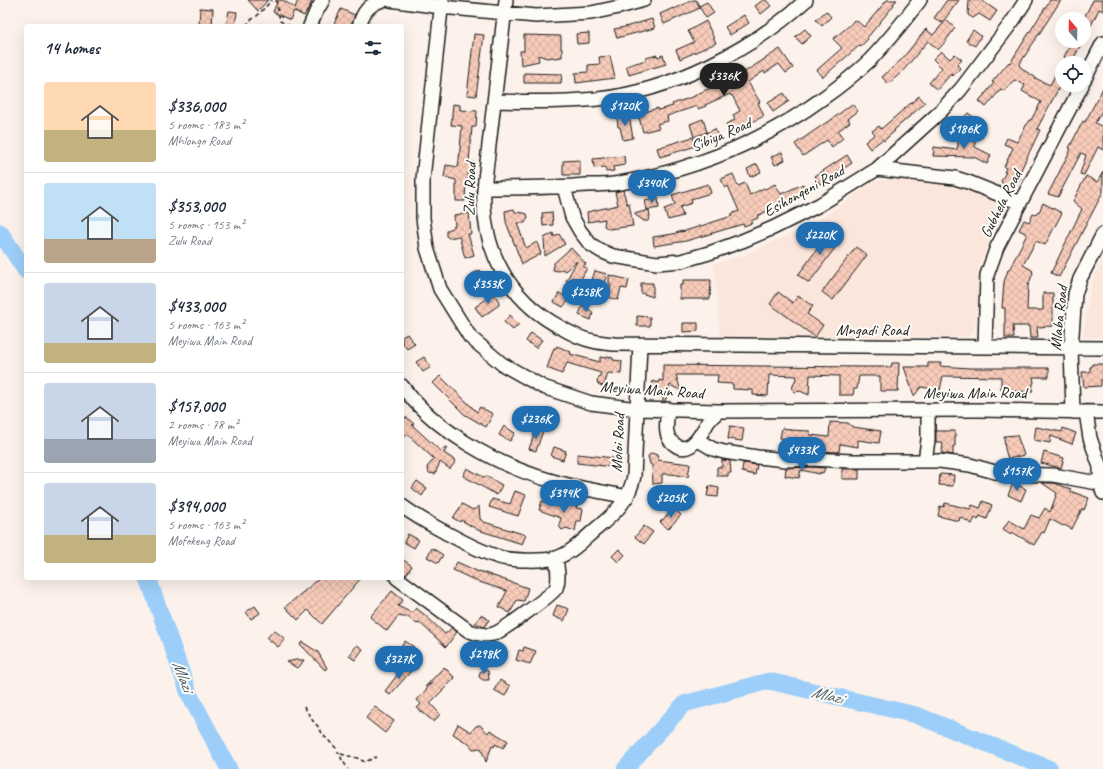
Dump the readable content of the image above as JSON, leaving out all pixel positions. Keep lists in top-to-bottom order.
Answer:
{
  "streets": {
    "street": [
      "Sibiya Road",
      "Zulu Road",
      "Esihonqeni Road",
      "Gubhela Road",
      "Mlaba Road",
      "Mngadi Road",
      "Meyiwa Main Road",
      "Moloi Road"
    ]
  },
  "crossings": [
    ["Sibiya Road", "Zulu Road"],
    ["Sibiya Road", "Esihonqeni Road"],
    ["Zulu Road", "Mngadi Road"],
    ["Zulu Road", "Moloi Road"],
    ["Gubhela Road", "Mngadi Road"],
    ["Mlaba Road", "Mngadi Road"],
    ["Mlaba Road", "Meyiwa Main Road"],
    ["Mngadi Road", "Moloi Road"],
    ["Meyiwa Main Road", "Moloi Road"]
  ],
  "water": ["Mlazi"],
  "north": "top",
  "page": {
    "heading": "14 homes",
    "price": [
      "$336K",
      "$120K",
      "$186K",
      "$340K",
      "$220K",
      "$353K",
      "$258K",
      "$236K",
      "$433K",
      "$157K",
      "$394K",
      "$205K",
      "$298K",
      "$327K"
    ],
    "list": [
      {
        "name": "$336,000",
        "note": "5 rooms · 183 m² · Mhlongo Road"
      },
      {
        "name": "$353,000",
        "note": "5 rooms · 153 m² · Zulu Road"
      },
      {
        "name": "$433,000",
        "note": "5 rooms · 163 m² · Meyiwa Main Road"
      },
      {
        "name": "$157,000",
        "note": "2 rooms · 78 m² · Meyiwa Main Road"
      },
      {
        "name": "$394,000",
        "note": "5 rooms · 163 m² · Mofokeng Road"
      }
    ]
  }
}
